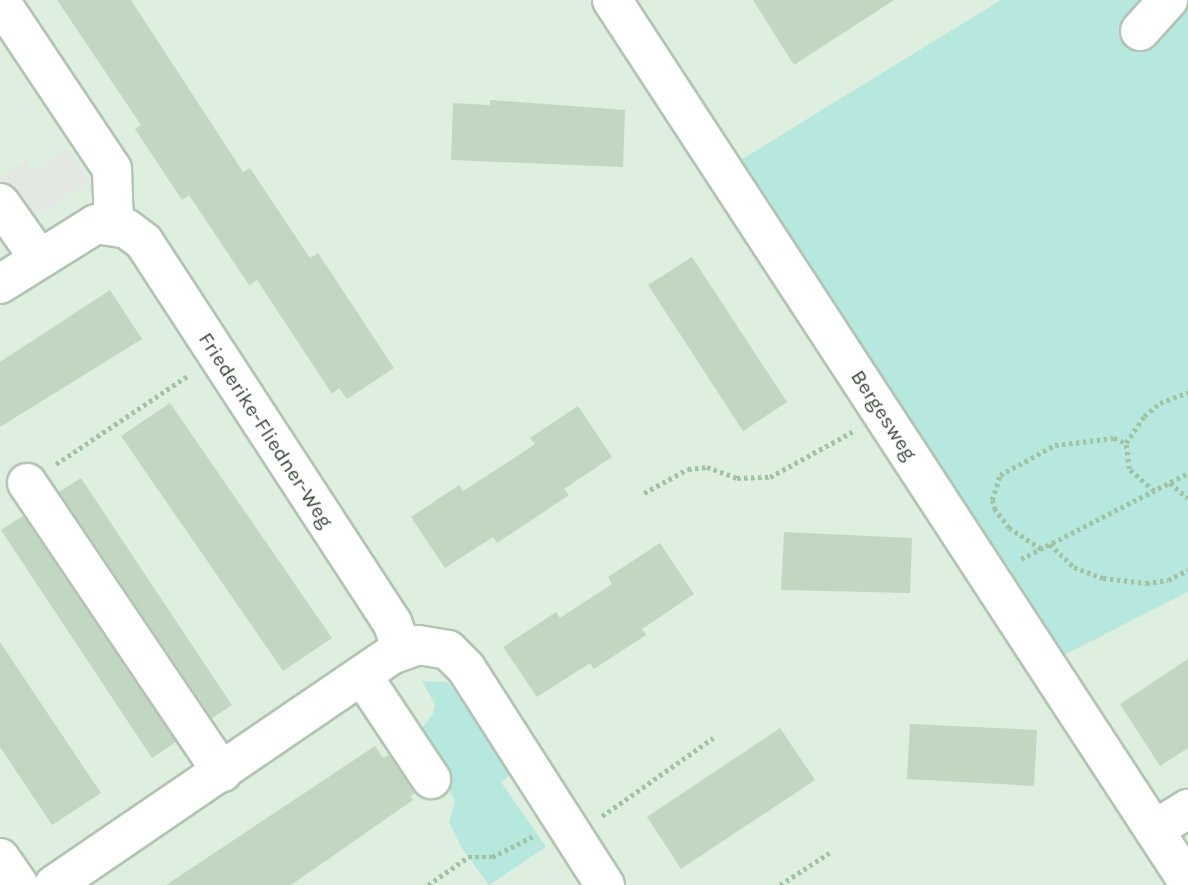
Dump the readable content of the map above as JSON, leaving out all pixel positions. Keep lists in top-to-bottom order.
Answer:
{
  "streets": {
    "street": ["Bergesweg", "Friederike-Fliedner-Weg"]
  }
}
